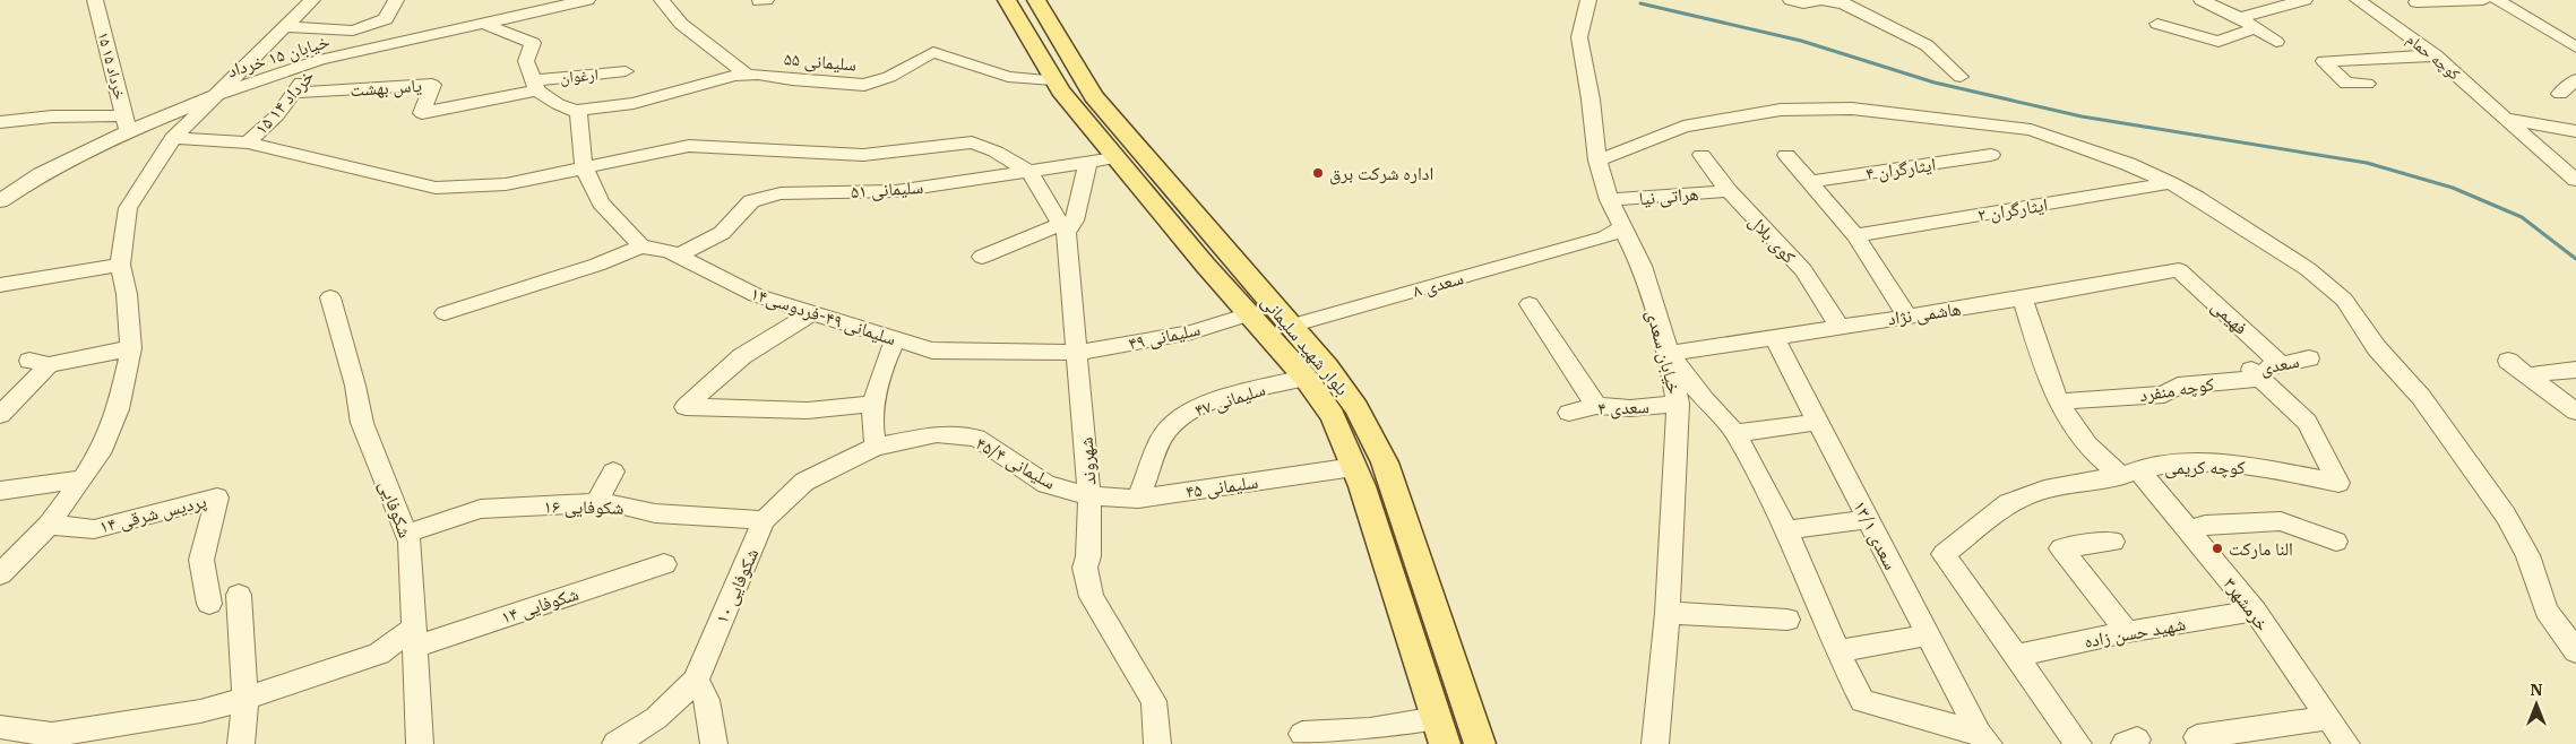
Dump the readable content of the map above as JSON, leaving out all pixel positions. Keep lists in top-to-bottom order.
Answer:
{
  "streets": {
    "main road": ["بلوار شهید سلیمانی"],
    "street": [
      "خیابان ۱۵ خرداد",
      "کوچه حمام",
      "سلیمانی ۵۵",
      "۱۵ خرداد ۱۵",
      "ارغوان",
      "یاس بهشت",
      "۱۵ خرداد ۱۴",
      "ایثارگران ۴",
      "سلیمانی ۵۱",
      "هراتی نیا",
      "ایثارگران ۲",
      "کوی بلال",
      "سعدی ۸",
      "هاشمی نژاد",
      "سلیمانی ۴۹-فردوسی۱۴",
      "فهیمی",
      "سلیمانی ۴۹",
      "خیابان سعدی",
      "سعدی",
      "کوچه منفرد",
      "سلیمانی ۴۷",
      "سعدی ۴",
      "شهروند",
      "سلیمانی ۴۵/۴",
      "کوچه کریمی",
      "سلیمانی ۴۵",
      "شکوفایی ۱۶",
      "شکوفایی",
      "پردیس شرقی ۱۴",
      "سعدی ۱۳/۱",
      "شکوفایی ۱۰",
      "خرمشهر۳",
      "شکوفایی ۱۴",
      "شهید حسن زاده"
    ]
  },
  "crossings": [
    ["خیابان ۱۵ خرداد", "۱۵ خرداد ۱۵"],
    ["خیابان ۱۵ خرداد", "۱۵ خرداد ۱۴"],
    ["سلیمانی ۵۵", "بلوار شهید سلیمانی"],
    ["ارغوان", "یاس بهشت"],
    ["یاس بهشت", "۱۵ خرداد ۱۴"],
    ["سلیمانی ۵۱", "سلیمانی ۴۹-فردوسی۱۴"],
    ["سلیمانی ۵۱", "بلوار شهید سلیمانی"],
    ["سلیمانی ۵۱", "شهروند"],
    ["هراتی نیا", "کوی بلال"],
    ["هراتی نیا", "خیابان سعدی"],
    ["کوی بلال", "هاشمی نژاد"],
    ["سعدی ۸", "بلوار شهید سلیمانی"],
    ["سعدی ۸", "خیابان سعدی"],
    ["هاشمی نژاد", "فهیمی"],
    ["هاشمی نژاد", "خیابان سعدی"],
    ["هاشمی نژاد", "سعدی ۱۳/۱"],
    ["سلیمانی ۴۹-فردوسی۱۴", "سلیمانی ۴۹"],
    ["سلیمانی ۴۹-فردوسی۱۴", "شهروند"],
    ["فهیمی", "سعدی"],
    ["سلیمانی ۴۹", "بلوار شهید سلیمانی"],
    ["سلیمانی ۴۹", "شهروند"],
    ["بلوار شهید سلیمانی", "سلیمانی ۴۷"],
    ["بلوار شهید سلیمانی", "سلیمانی ۴۵"],
    ["خیابان سعدی", "سعدی ۴"],
    ["سعدی", "کوچه منفرد"],
    ["سعدی", "کوچه کریمی"],
    ["کوچه منفرد", "کوچه کریمی"],
    ["سلیمانی ۴۷", "سلیمانی ۴۵"],
    ["شهروند", "سلیمانی ۴۵/۴"],
    ["شهروند", "سلیمانی ۴۵"],
    ["سلیمانی ۴۵/۴", "سلیمانی ۴۵"],
    ["سلیمانی ۴۵/۴", "شکوفایی ۱۰"],
    ["کوچه کریمی", "خرمشهر۳"],
    ["شکوفایی ۱۶", "شکوفایی"],
    ["شکوفایی ۱۶", "شکوفایی ۱۰"],
    ["شکوفایی", "شکوفایی ۱۴"],
    ["خرمشهر۳", "شهید حسن زاده"]
  ],
  "places": ["اداره شرکت برق", "النا مارکت"],
  "north": "top"
}
